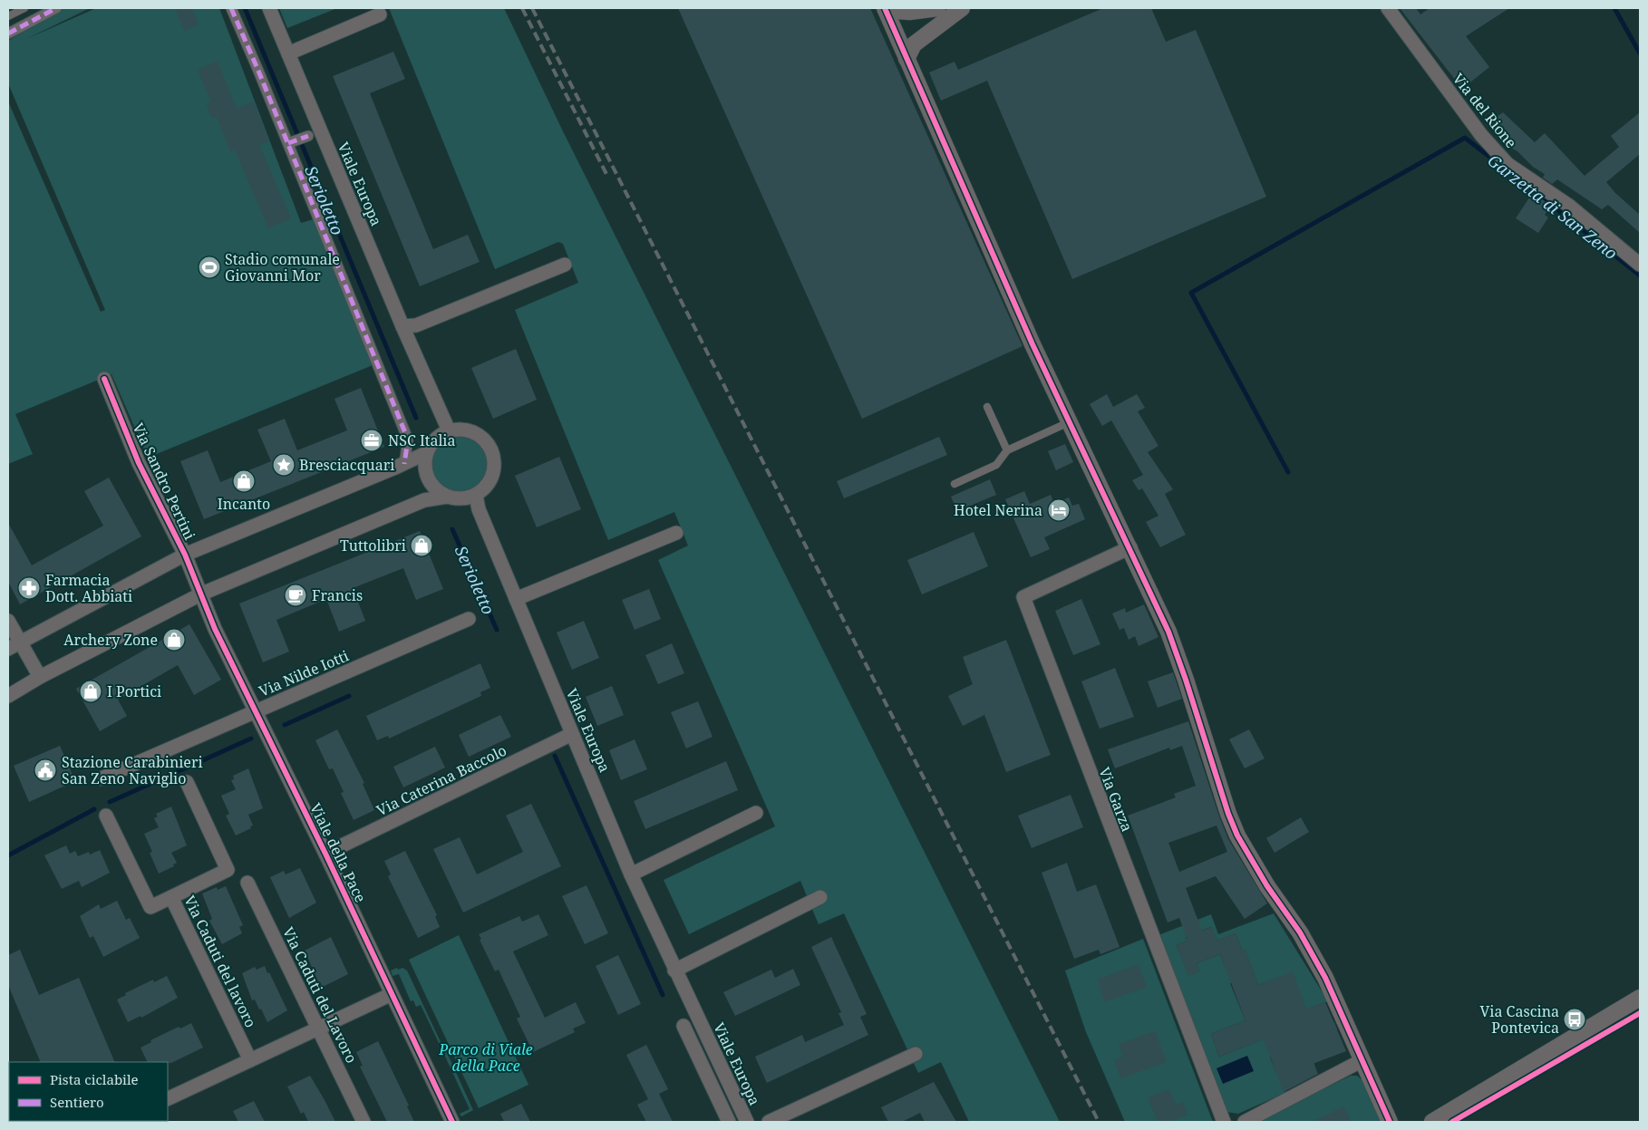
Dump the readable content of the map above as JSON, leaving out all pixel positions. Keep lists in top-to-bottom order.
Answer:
{
  "streets": {
    "street": [
      "Via del Rione",
      "Viale Europa",
      "Via Sandro Pertini",
      "Via Nilde Iotti",
      "Via Caterina Baccolo",
      "Via Garza",
      "Viale della Pace",
      "Via Caduti del lavoro",
      "Via Caduti del Lavoro"
    ]
  },
  "crossings": [
    ["Viale Europa", "Via Sandro Pertini"],
    ["Viale Europa", "Via Caterina Baccolo"],
    ["Via Sandro Pertini", "Viale della Pace"],
    ["Via Nilde Iotti", "Viale della Pace"],
    ["Via Caterina Baccolo", "Viale della Pace"],
    ["Viale della Pace", "Via Caduti del lavoro"],
    ["Via Caduti del lavoro", "Via Caduti del Lavoro"]
  ],
  "water": ["Serioletto", "Garzetta di San Zeno"],
  "parks": ["Parco di Viale della Pace"],
  "places": {
    "sports": ["Stadio comunale Giovanni Mor"],
    "office": ["NSC Italia"],
    "place": ["Bresciacquari"],
    "shop": [
      "Incanto",
      "Tuttolibri",
      "Archery Zone",
      "I Portici"
    ],
    "hotel": ["Hotel Nerina"],
    "pharmacy": ["Farmacia Dott. Abbiati"],
    "cafe": ["Francis"],
    "public building": ["Stazione Carabinieri San Zeno Naviglio"],
    "bus stop": ["Via Cascina Pontevica"]
  },
  "legend": ["Pista ciclabile", "Sentiero"]
}
